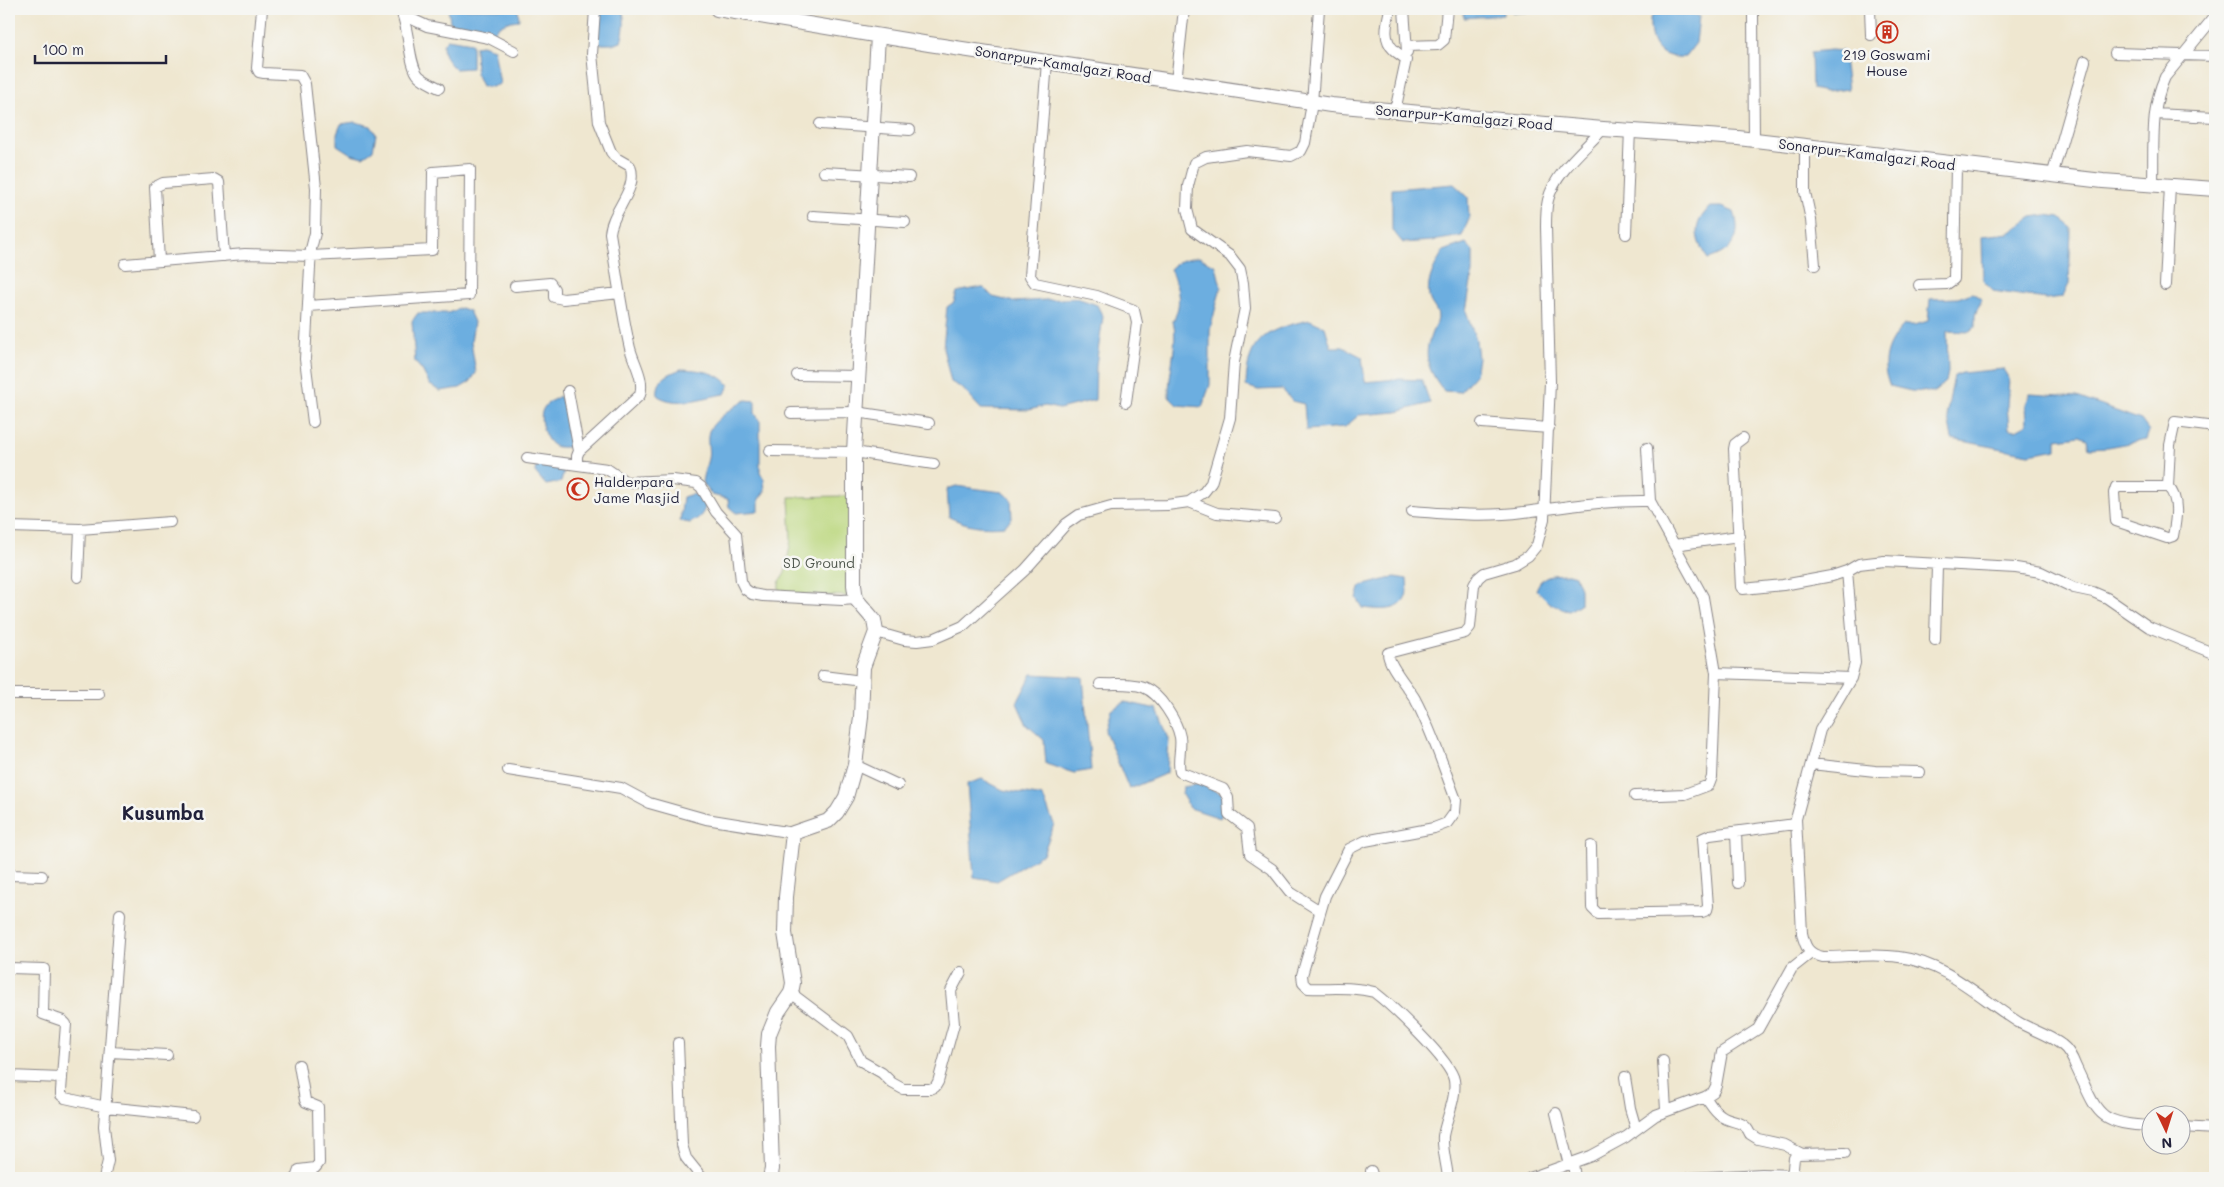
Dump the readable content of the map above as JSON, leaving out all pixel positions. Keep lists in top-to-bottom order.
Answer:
{
  "streets": {
    "main road": ["Sonarpur-Kamalgazi Road"]
  },
  "districts": ["Kusumba"],
  "parks": ["SD Ground"],
  "places": {
    "building": ["219 Goswami House"],
    "mosque": ["Halderpara Jame Masjid"]
  },
  "scale_bar": "100 m",
  "north": "bottom"
}
